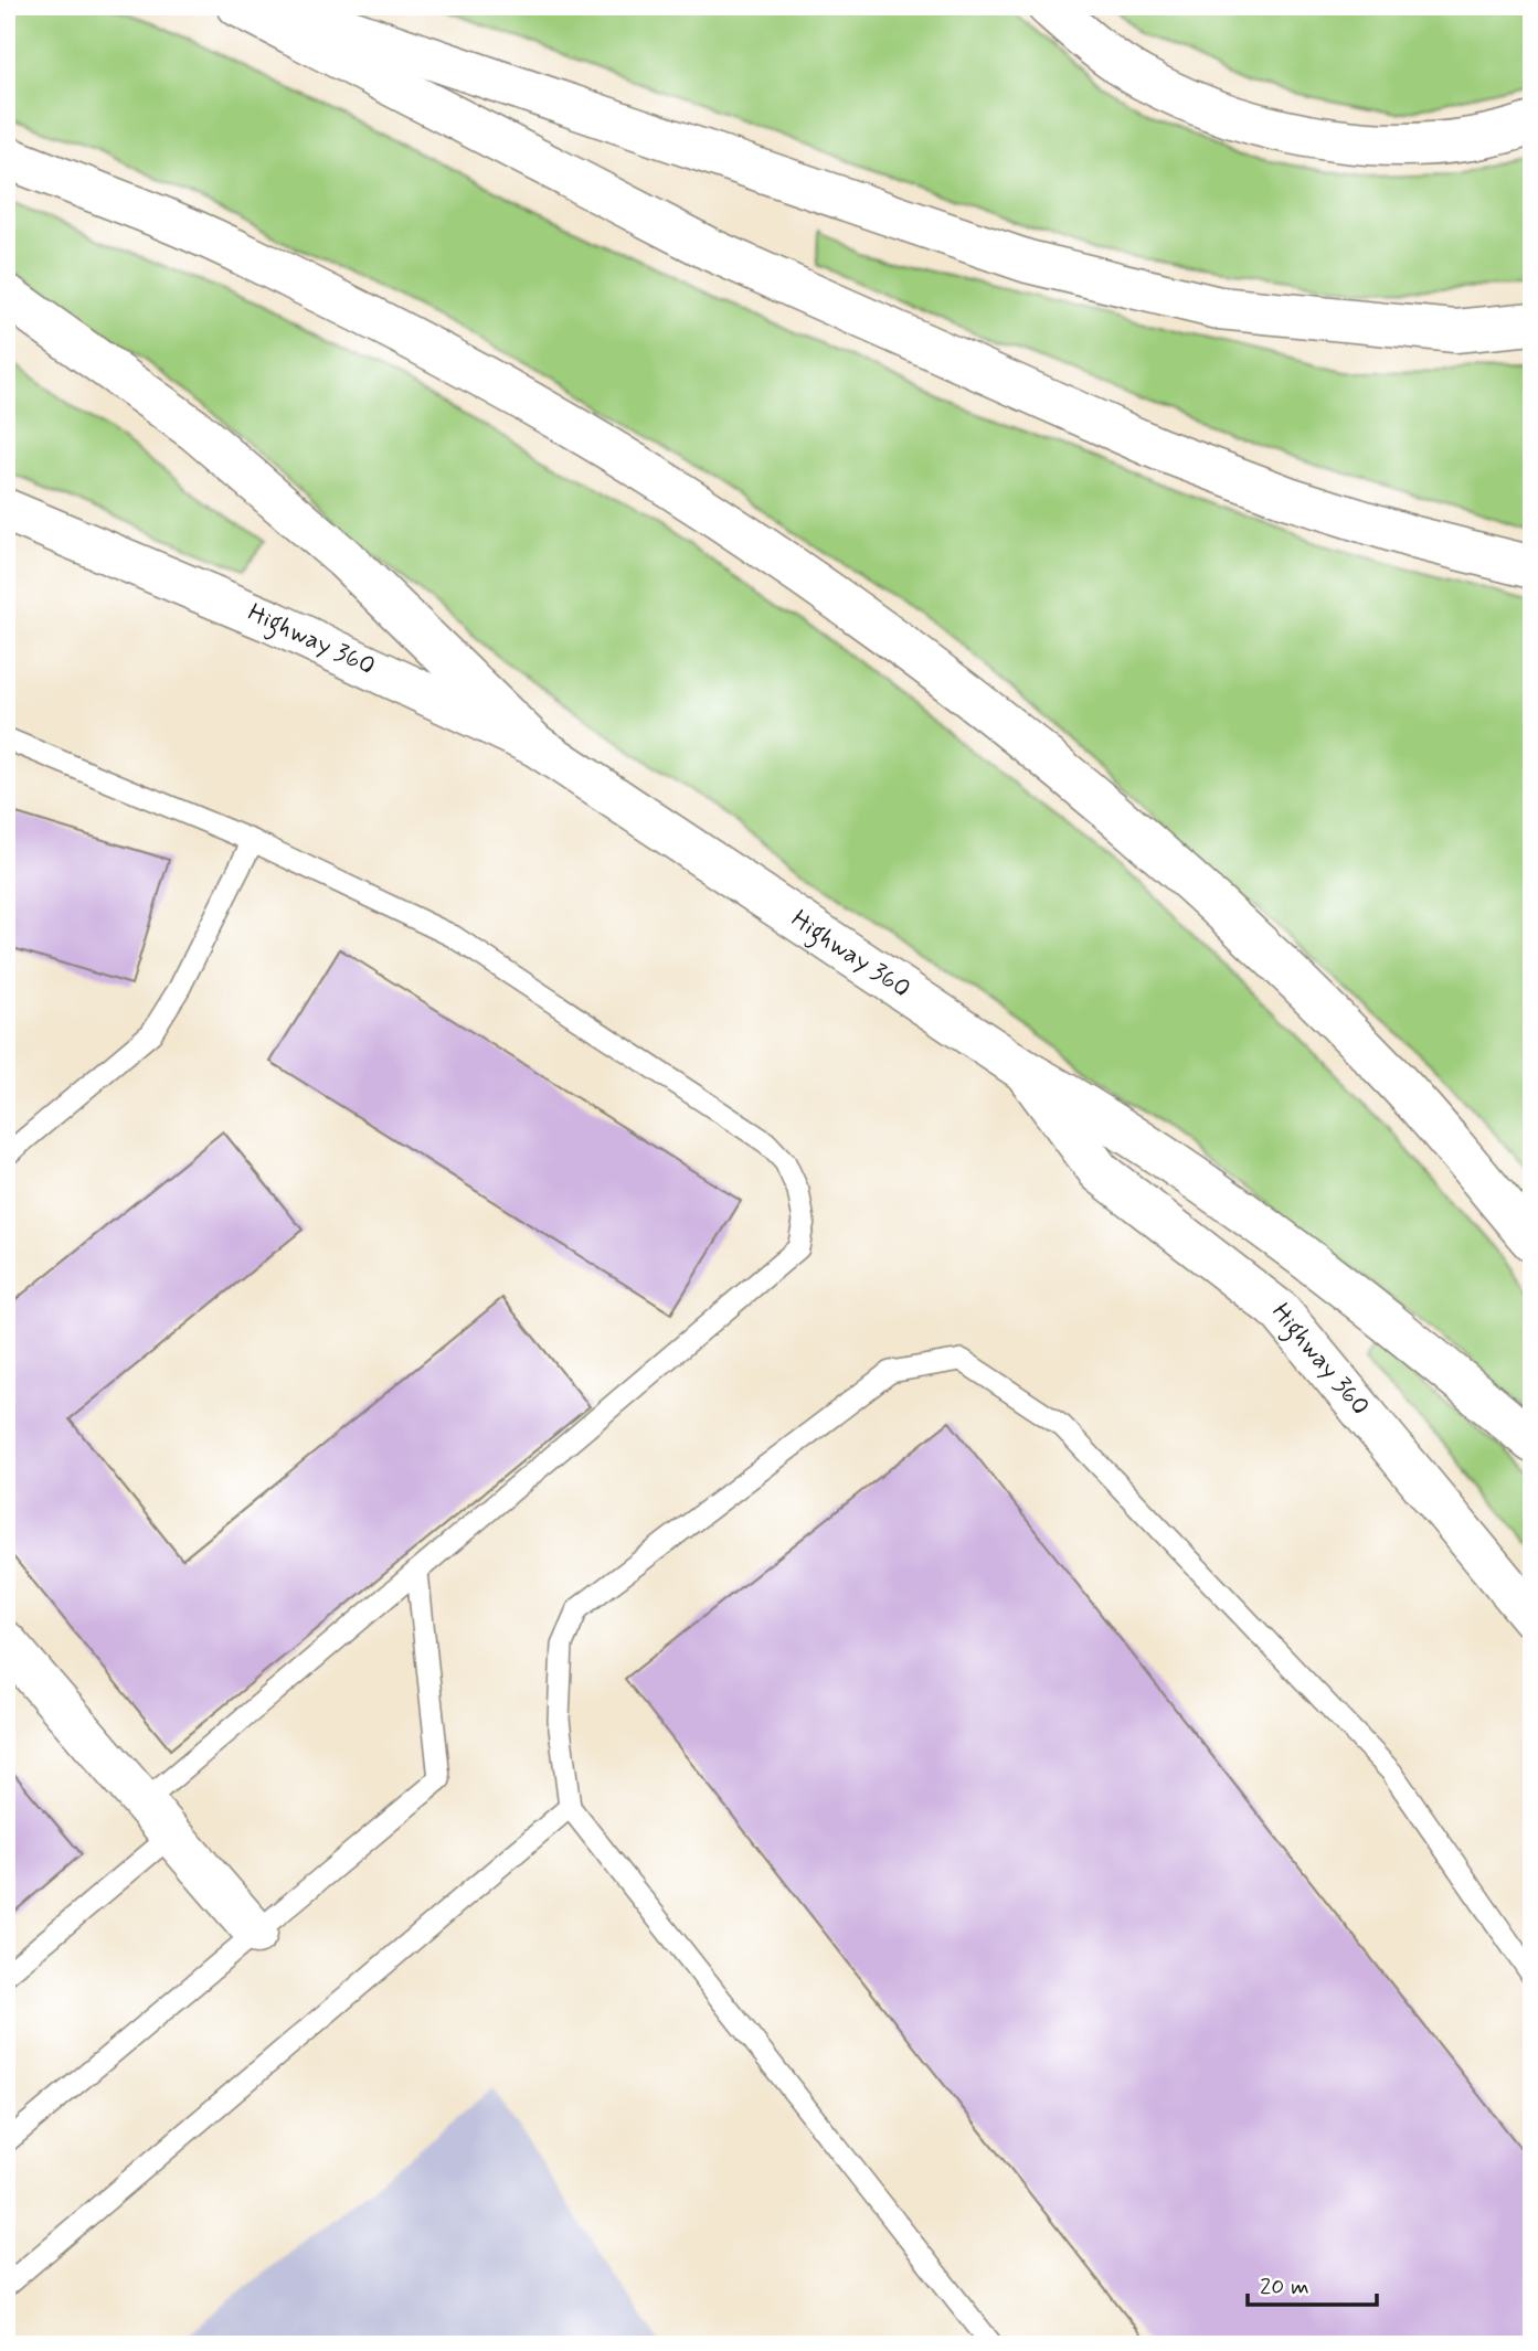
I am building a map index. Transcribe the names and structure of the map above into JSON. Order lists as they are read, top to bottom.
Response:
{
  "streets": {
    "main road": ["Highway 360"]
  },
  "scale_bar": "20 m"
}
